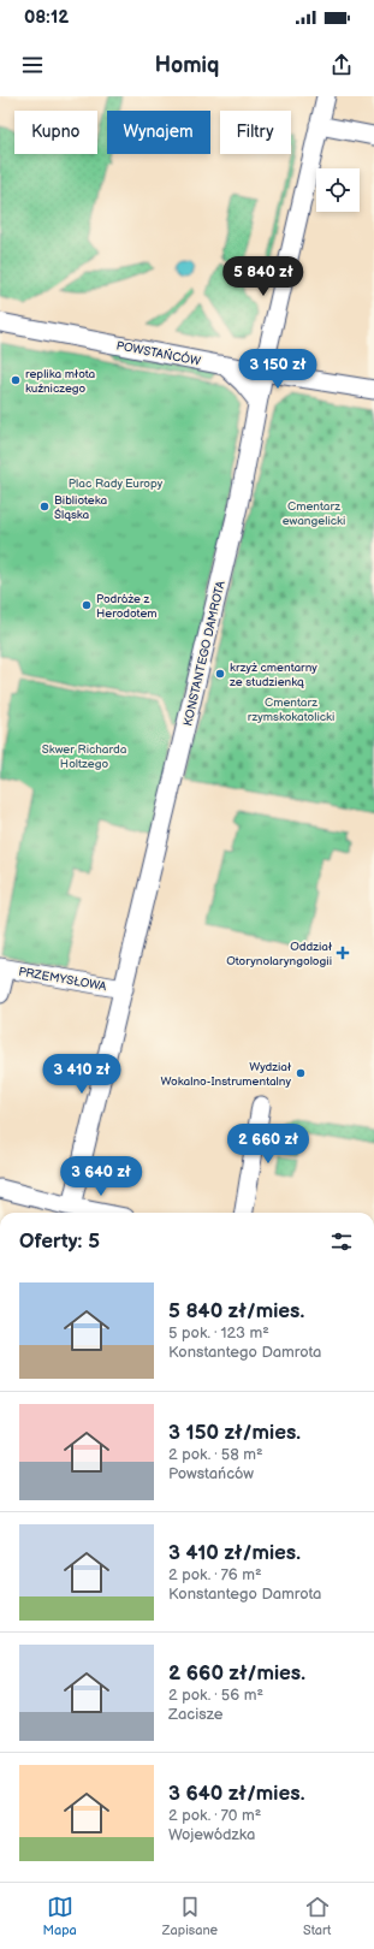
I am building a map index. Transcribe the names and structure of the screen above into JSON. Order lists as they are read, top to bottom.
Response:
{
  "streets": {
    "street": ["POWSTAŃCÓW", "KONSTANTEGO DAMROTA", "PRZEMYSŁOWA"]
  },
  "crossings": [
    ["POWSTAŃCÓW", "KONSTANTEGO DAMROTA"],
    ["KONSTANTEGO DAMROTA", "PRZEMYSŁOWA"]
  ],
  "parks": [
    "Plac Rady Europy",
    "Cmentarz ewangelicki",
    "Cmentarz rzymskokatolicki",
    "Skwer Richarda Holtzego"
  ],
  "places": {
    "other": [
      "replika młota kuźniczego",
      "Biblioteka Śląska",
      "Podróże z Herodotem",
      "krzyż cmentarny ze studzienką",
      "Wydział Wokalno-Instrumentalny"
    ],
    "health": ["Oddział Otorynolaryngologii"]
  },
  "page": {
    "status": "08:12",
    "header": "Homiq",
    "chip": ["Kupno", "Wynajem", "Filtry"],
    "price": [
      "5 840 zł",
      "3 150 zł",
      "3 410 zł",
      "2 660 zł",
      "3 640 zł"
    ],
    "heading": "Oferty: 5",
    "list": [
      {
        "name": "5 840 zł/mies.",
        "note": "5 pok. · 123 m² · Konstantego Damrota"
      },
      {
        "name": "3 150 zł/mies.",
        "note": "2 pok. · 58 m² · Powstańców"
      },
      {
        "name": "3 410 zł/mies.",
        "note": "2 pok. · 76 m² · Konstantego Damrota"
      },
      {
        "name": "2 660 zł/mies.",
        "note": "2 pok. · 56 m² · Zacisze"
      },
      {
        "name": "3 640 zł/mies.",
        "note": "2 pok. · 70 m² · Wojewódzka"
      }
    ],
    "tabs": ["Mapa", "Zapisane", "Start"]
  }
}
